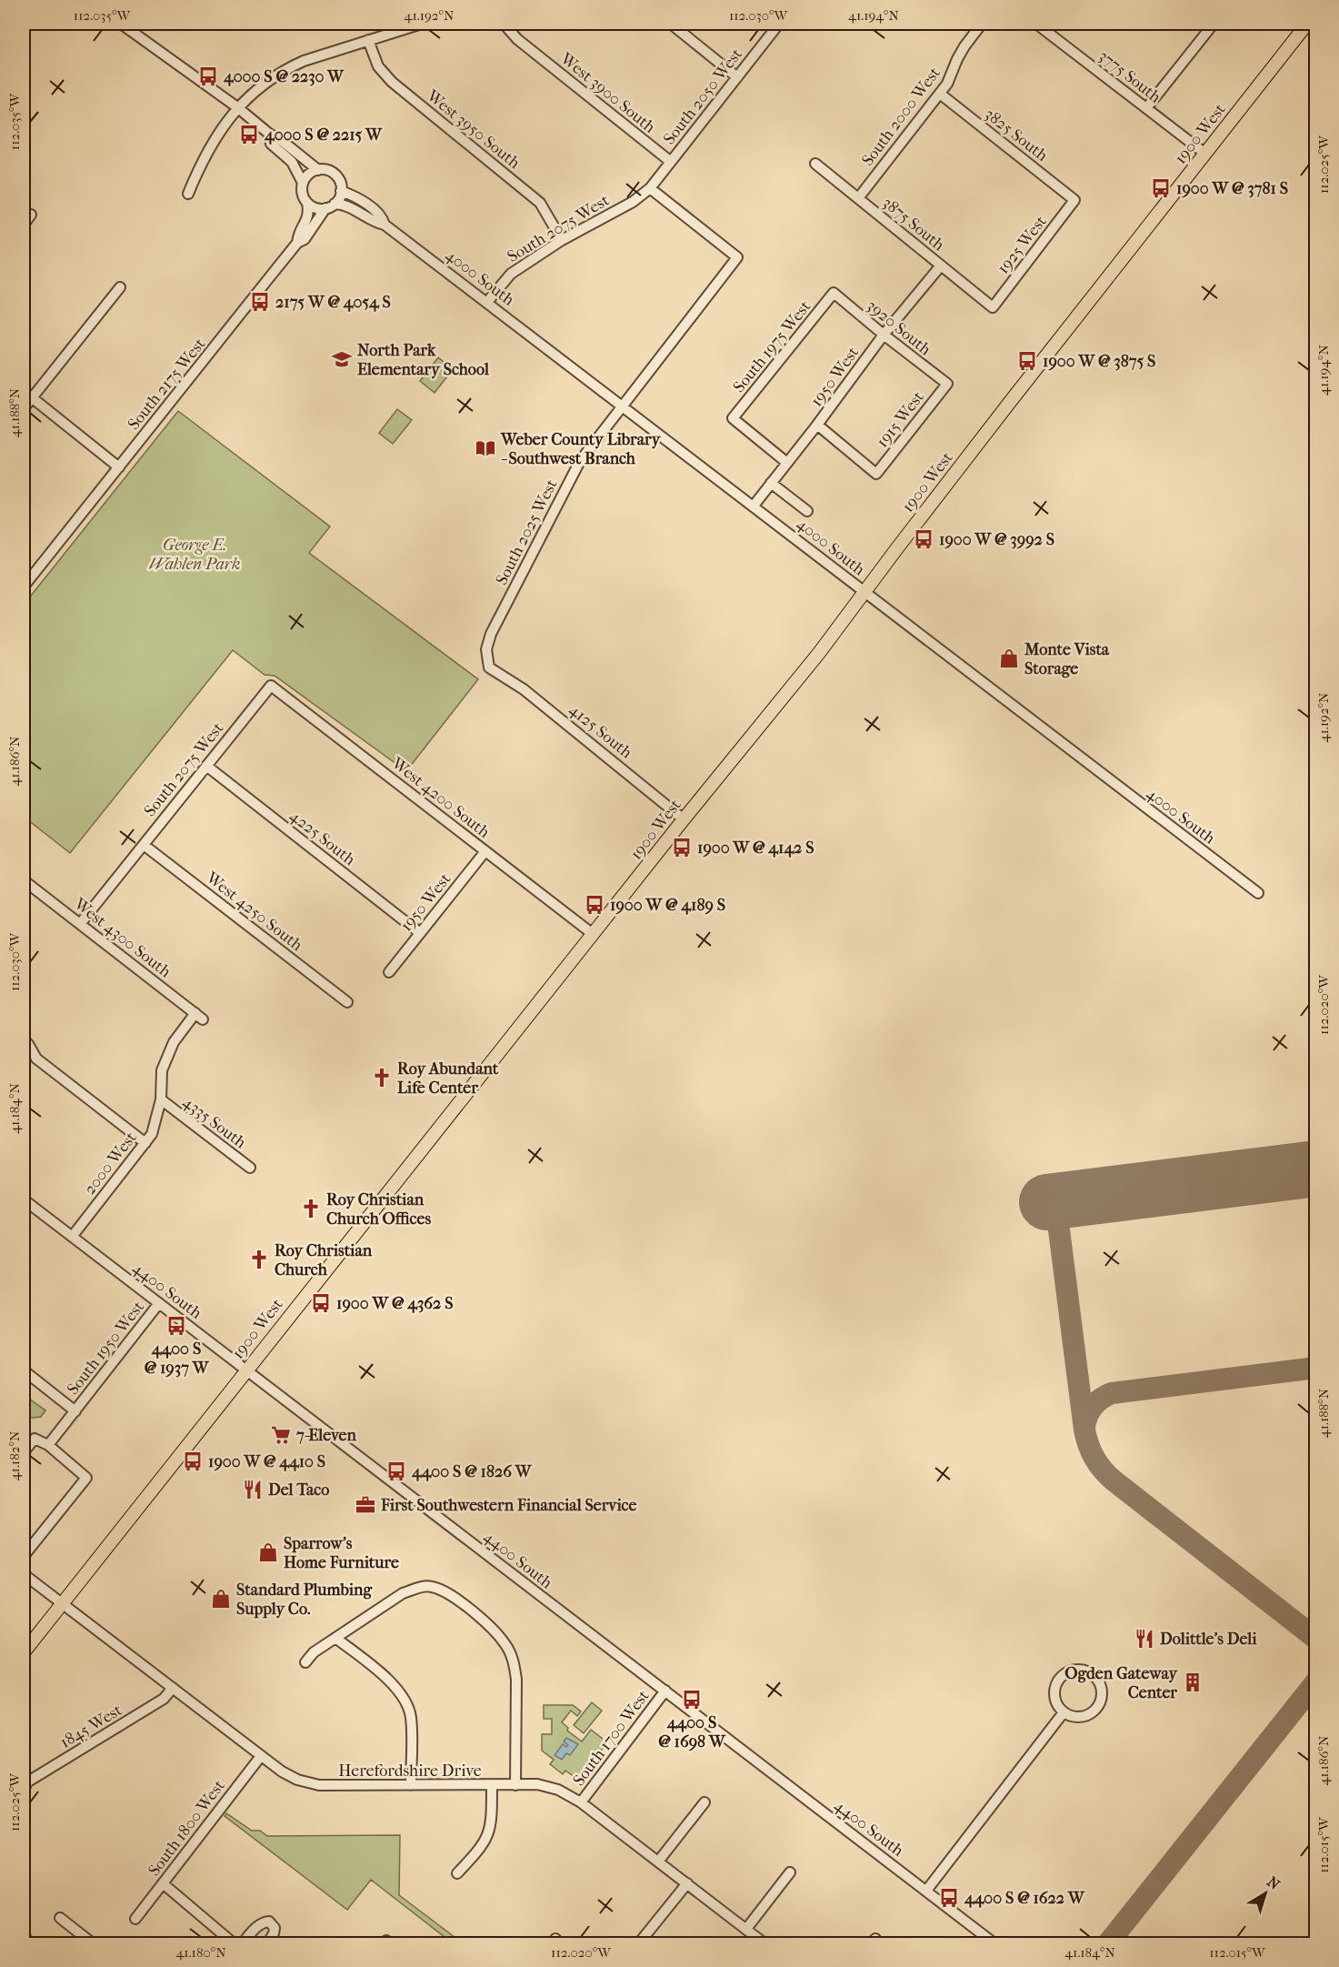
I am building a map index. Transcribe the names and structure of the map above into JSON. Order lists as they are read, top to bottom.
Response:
{
  "streets": {
    "main road": ["1900 West"],
    "street": [
      "3775 South",
      "West 3900 South",
      "South 2050 West",
      "South 2000 West",
      "West 3950 South",
      "3825 South",
      "3875 South",
      "South 2075 West",
      "1925 West",
      "4000 South",
      "3920 South",
      "South 1975 West",
      "1950 West",
      "South 2175 West",
      "1915 West",
      "South 2025 West",
      "4125 South",
      "West 4200 South",
      "4225 South",
      "West 4250 South",
      "West 4300 South",
      "4335 South",
      "2000 West",
      "4400 South",
      "South 1950 West",
      "1845 West",
      "South 1700 West",
      "Herefordshire Drive",
      "South 1800 West"
    ]
  },
  "crossings": [
    ["3775 South", "1900 West"],
    ["West 3900 South", "South 2050 West"],
    ["South 2050 West", "South 2075 West"],
    ["South 2050 West", "South 2025 West"],
    ["South 2000 West", "3825 South"],
    ["South 2000 West", "3875 South"],
    ["West 3950 South", "South 2075 West"],
    ["1900 West", "4000 South"],
    ["1900 West", "4125 South"],
    ["1900 West", "West 4200 South"],
    ["1900 West", "4400 South"],
    ["1900 West", "Herefordshire Drive"],
    ["3825 South", "1925 West"],
    ["3875 South", "1925 West"],
    ["3875 South", "1950 West"],
    ["South 2075 West", "4000 South"],
    ["South 2075 West", "South 2025 West"],
    ["South 2075 West", "West 4200 South"],
    ["South 2075 West", "4225 South"],
    ["South 2075 West", "West 4250 South"],
    ["South 2075 West", "West 4300 South"],
    ["4000 South", "1950 West"],
    ["4000 South", "South 2175 West"],
    ["4000 South", "South 2025 West"],
    ["3920 South", "South 1975 West"],
    ["3920 South", "1950 West"],
    ["3920 South", "1915 West"],
    ["South 1975 West", "1950 West"],
    ["1950 West", "1915 West"],
    ["1950 West", "West 4200 South"],
    ["1950 West", "4225 South"],
    ["South 2025 West", "4125 South"],
    ["West 4300 South", "2000 West"],
    ["4335 South", "2000 West"],
    ["2000 West", "4400 South"],
    ["4400 South", "South 1950 West"],
    ["4400 South", "South 1700 West"],
    ["1845 West", "Herefordshire Drive"],
    ["South 1700 West", "Herefordshire Drive"],
    ["Herefordshire Drive", "South 1800 West"]
  ],
  "parks": ["George E. Wahlen Park"],
  "places": {
    "bus stop": [
      "4000 S @ 2230 W",
      "4000 S @ 2215 W",
      "1900 W @ 3781 S",
      "2175 W @ 4054 S",
      "1900 W @ 3875 S",
      "1900 W @ 3992 S",
      "1900 W @ 4142 S",
      "1900 W @ 4189 S",
      "1900 W @ 4362 S",
      "4400 S @ 1937 W",
      "1900 W @ 4410 S",
      "4400 S @ 1826 W",
      "4400 S @ 1698 W",
      "4400 S @ 1622 W"
    ],
    "school or university": ["North Park Elementary School"],
    "library": ["Weber County Library - Southwest Branch"],
    "shop": ["Monte Vista Storage", "Sparrow's Home Furniture", "Standard Plumbing Supply Co."],
    "church": ["Roy Abundant Life Center", "Roy Christian Church Offices", "Roy Christian Church"],
    "supermarket": ["7-Eleven"],
    "restaurant": ["Del Taco", "Dolittle's Deli"],
    "office": ["First Southwestern Financial Service"],
    "building": ["Ogden Gateway Center"]
  },
  "north": "top right",
  "coordinates": [
    "112.035°W",
    "41.192°N",
    "112.030°W",
    "41.194°N",
    "112.025°W",
    "41.188°N",
    "41.186°N",
    "112.020°W",
    "41.184°N",
    "41.182°N",
    "112.015°W",
    "41.180°N"
  ]
}
